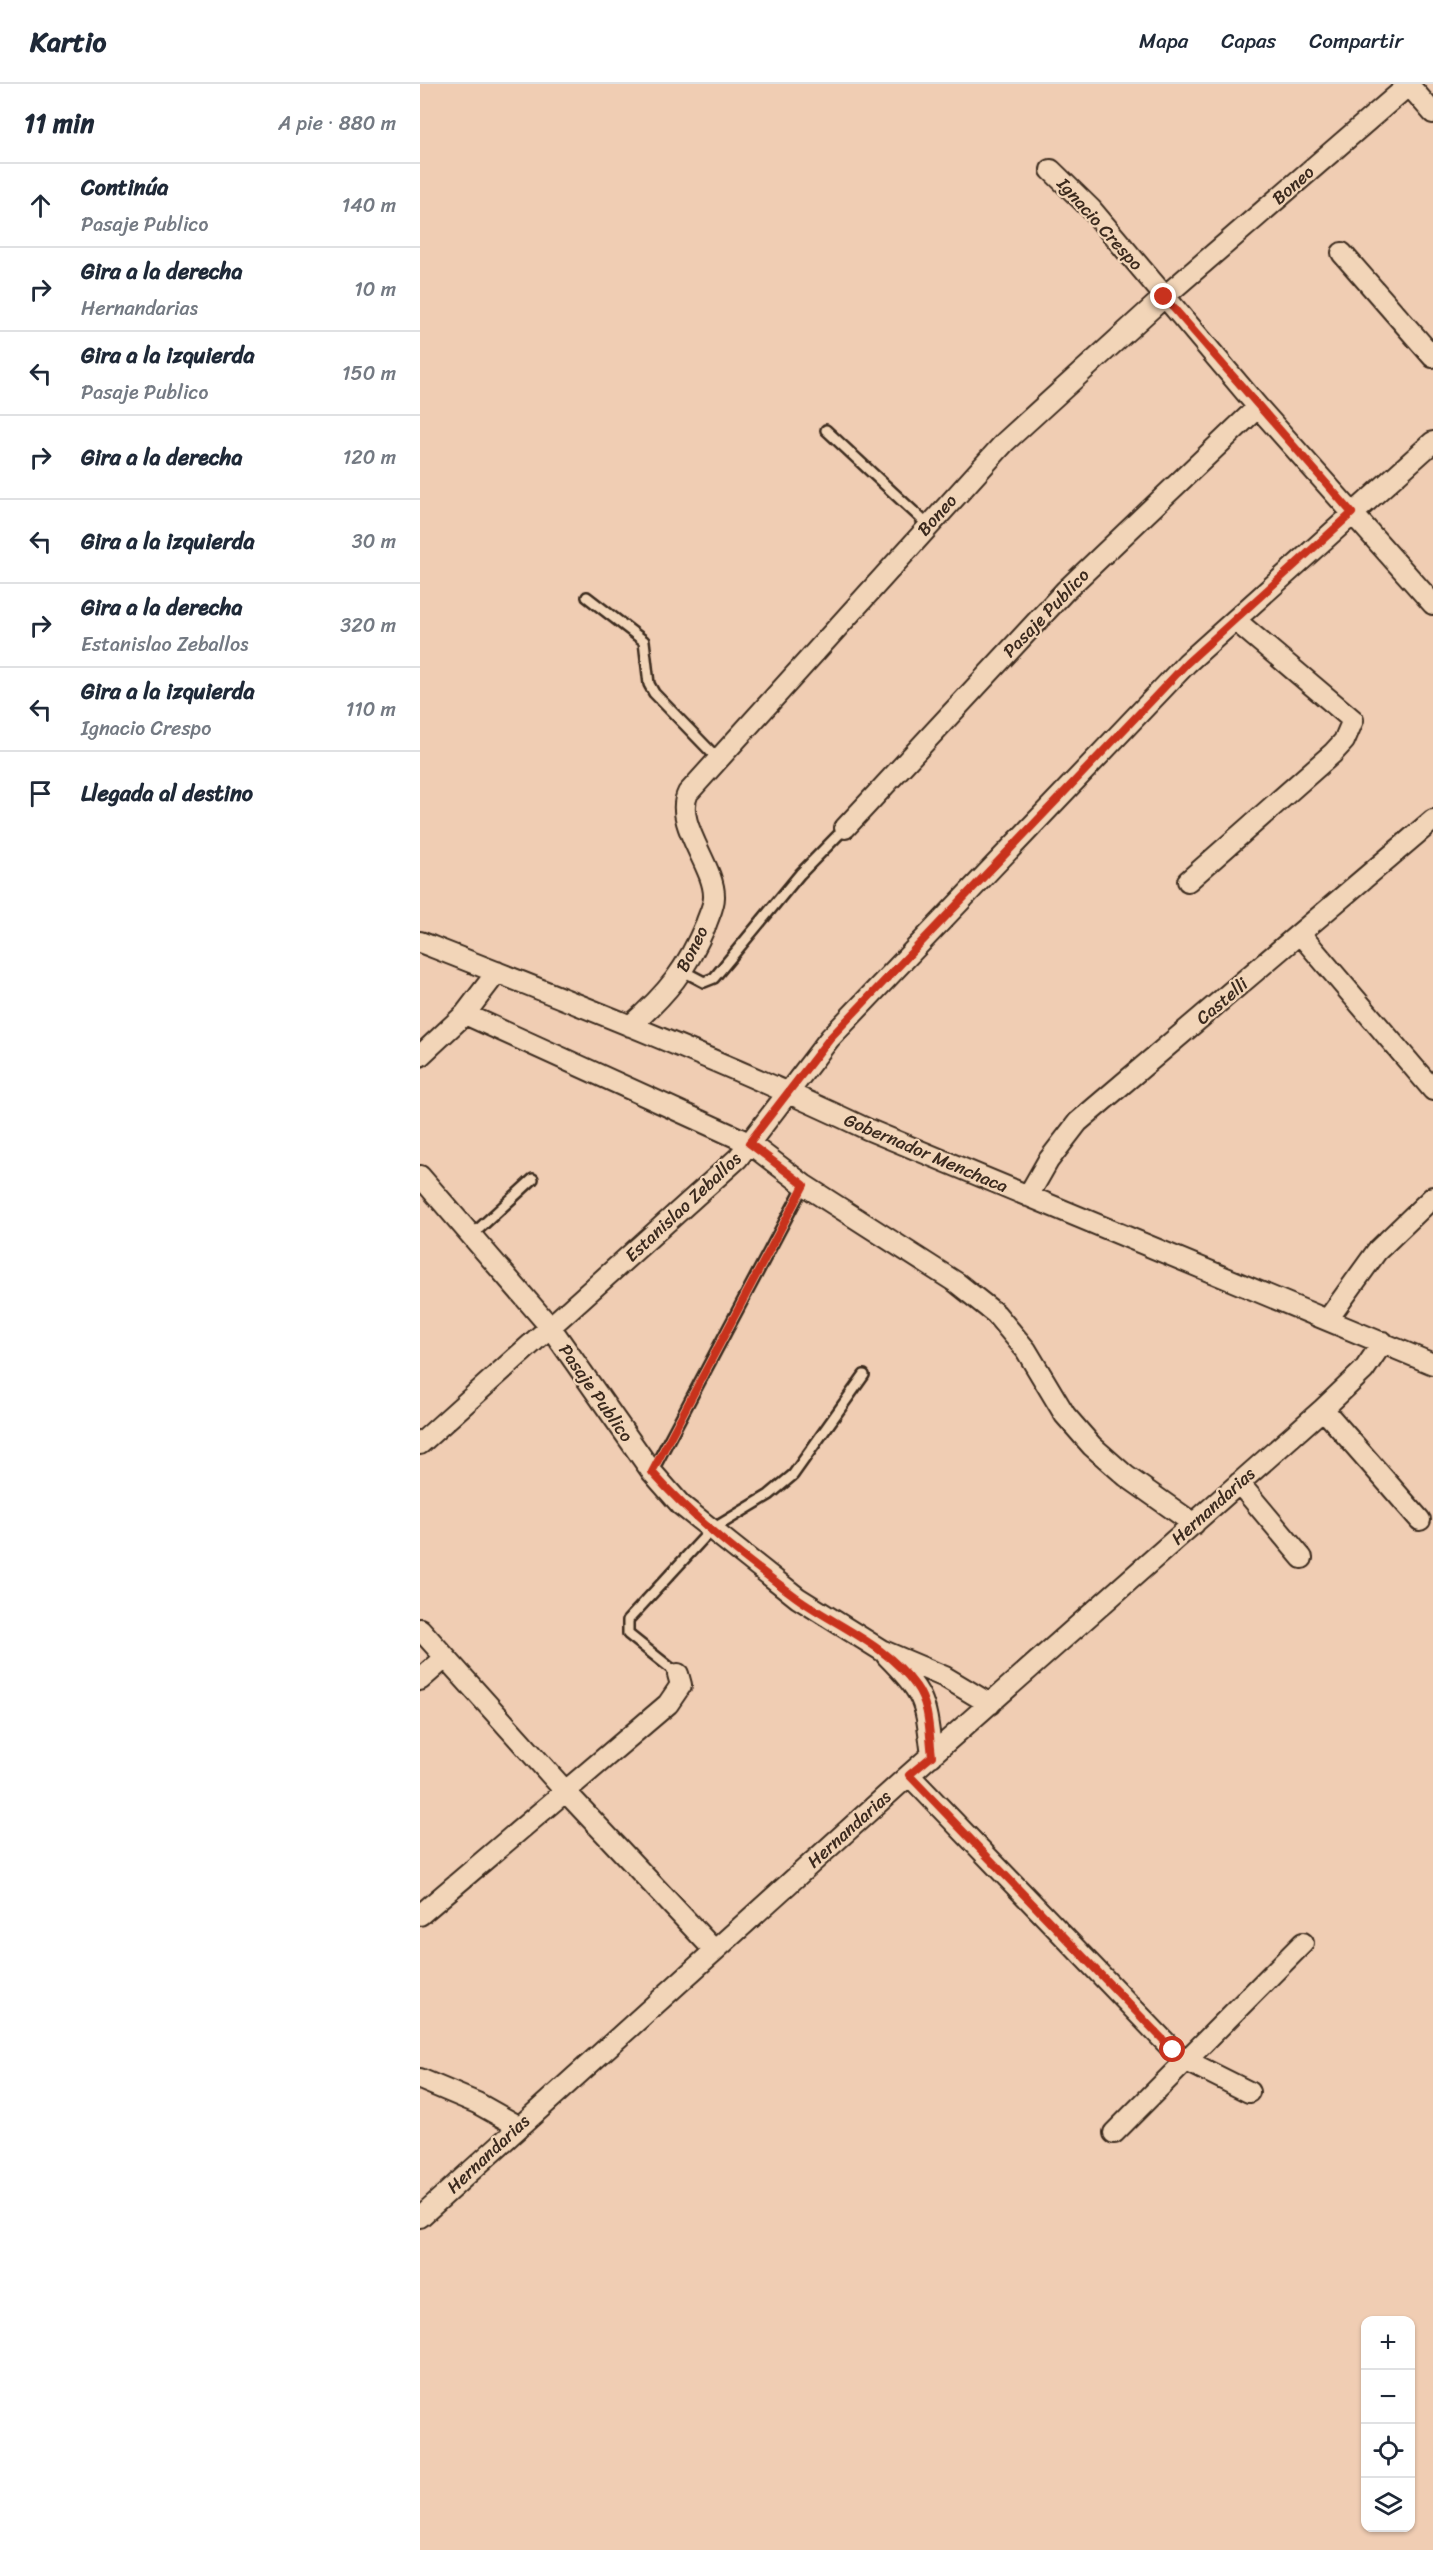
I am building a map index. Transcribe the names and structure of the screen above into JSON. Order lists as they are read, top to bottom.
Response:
{
  "streets": {
    "street": [
      "Boneo",
      "Ignacio Crespo",
      "Pasaje Publico",
      "Castelli",
      "Gobernador Menchaca",
      "Estanislao Zeballos",
      "Hernandarias"
    ]
  },
  "crossings": [
    ["Boneo", "Ignacio Crespo"],
    ["Boneo", "Gobernador Menchaca"],
    ["Ignacio Crespo", "Pasaje Publico"],
    ["Ignacio Crespo", "Estanislao Zeballos"],
    ["Pasaje Publico", "Estanislao Zeballos"],
    ["Pasaje Publico", "Hernandarias"],
    ["Castelli", "Gobernador Menchaca"],
    ["Gobernador Menchaca", "Estanislao Zeballos"],
    ["Gobernador Menchaca", "Hernandarias"]
  ],
  "page": {
    "header": "Kartio",
    "nav": ["Mapa", "Capas", "Compartir"],
    "heading": ["11 min", "A pie · 880 m"],
    "list": [
      ["Continúa", "Pasaje Publico", "140 m"],
      ["Gira a la derecha", "Hernandarias", "10 m"],
      ["Gira a la izquierda", "Pasaje Publico", "150 m"],
      ["Gira a la derecha", "120 m"],
      ["Gira a la izquierda", "30 m"],
      ["Gira a la derecha", "Estanislao Zeballos", "320 m"],
      ["Gira a la izquierda", "Ignacio Crespo", "110 m"],
      "Llegada al destino"
    ],
    "map_buttons": ["+", "−"]
  }
}
